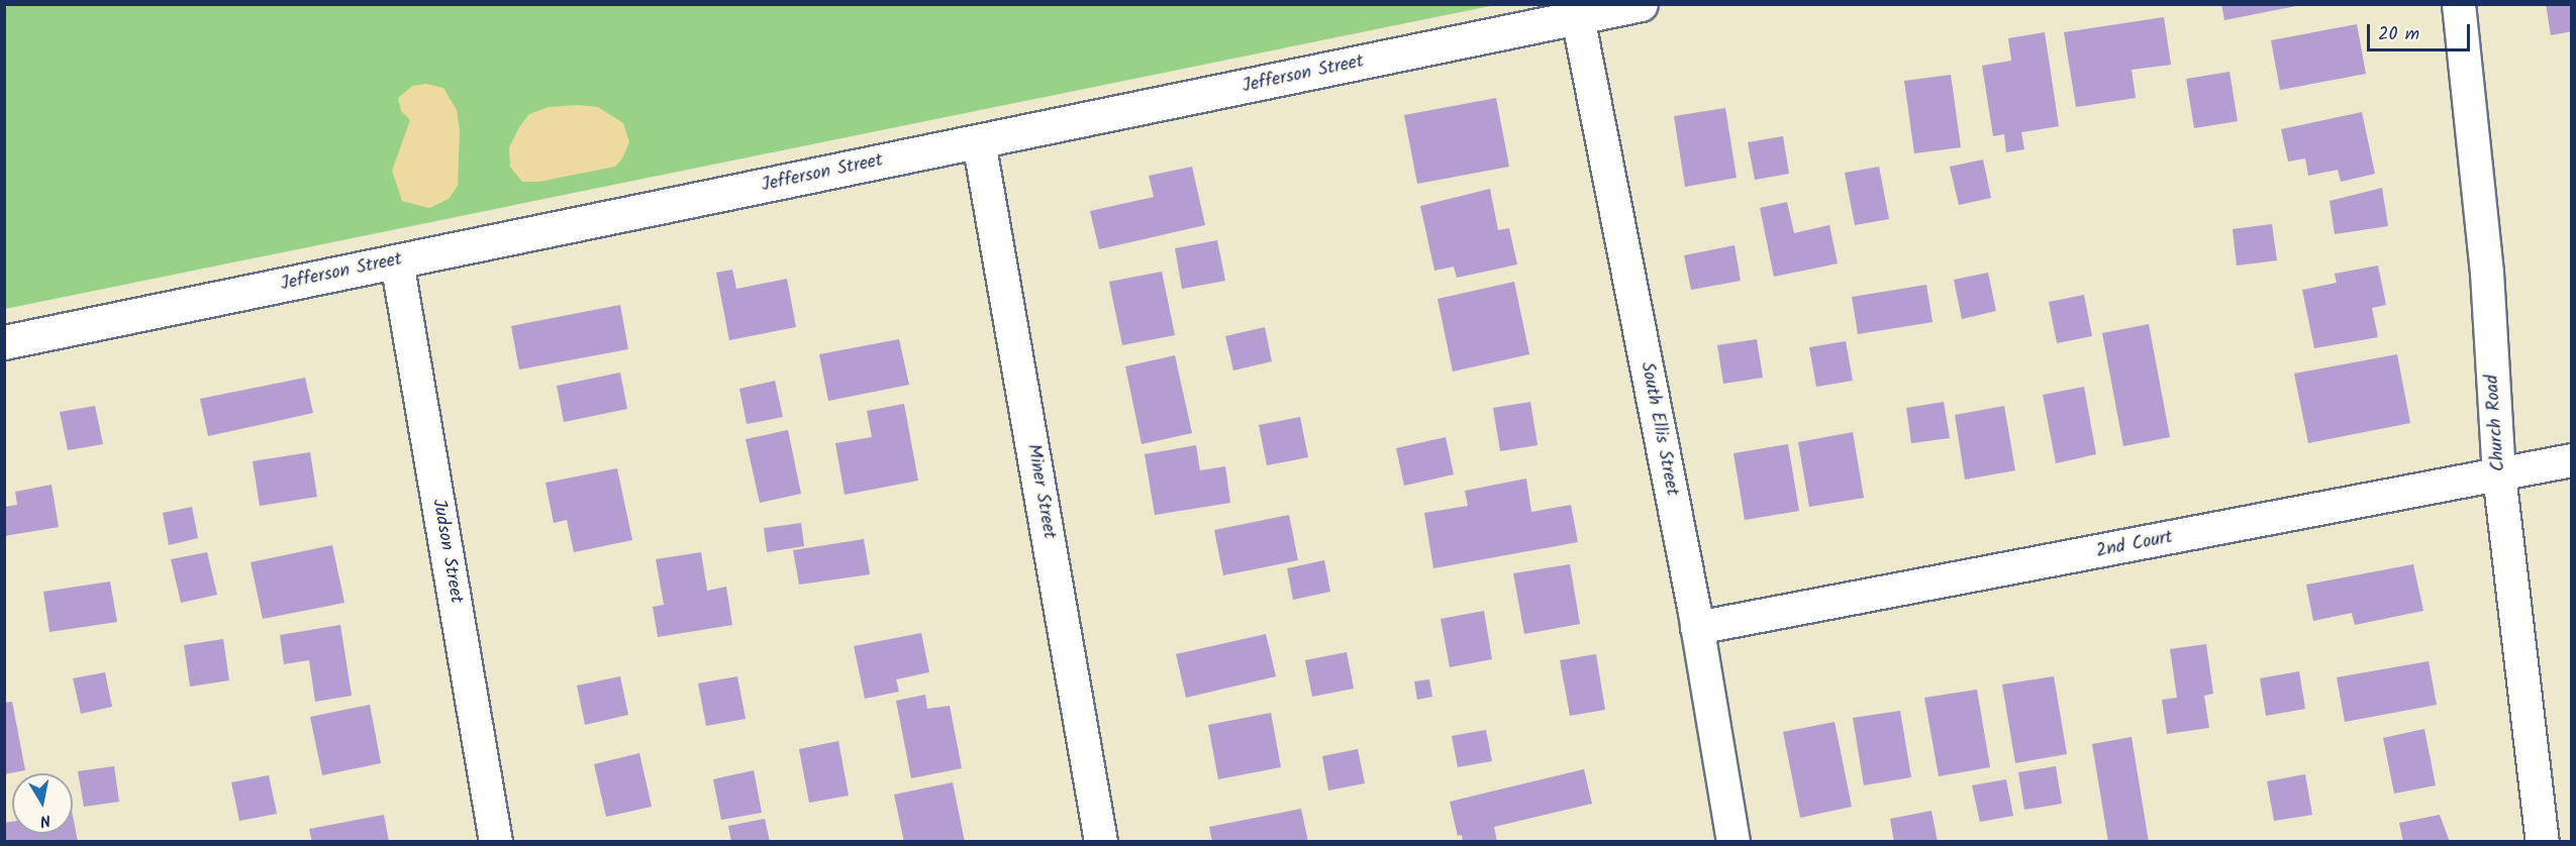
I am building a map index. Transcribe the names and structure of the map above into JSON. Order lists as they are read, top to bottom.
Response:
{
  "streets": {
    "street": [
      "Jefferson Street",
      "Church Road",
      "South Ellis Street",
      "Miner Street",
      "2nd Court",
      "Judson Street"
    ]
  },
  "crossings": [
    ["Jefferson Street", "South Ellis Street"],
    ["Jefferson Street", "Miner Street"],
    ["Jefferson Street", "Judson Street"],
    ["Church Road", "2nd Court"],
    ["South Ellis Street", "2nd Court"]
  ],
  "scale_bar": "20 m",
  "north": "bottom"
}
